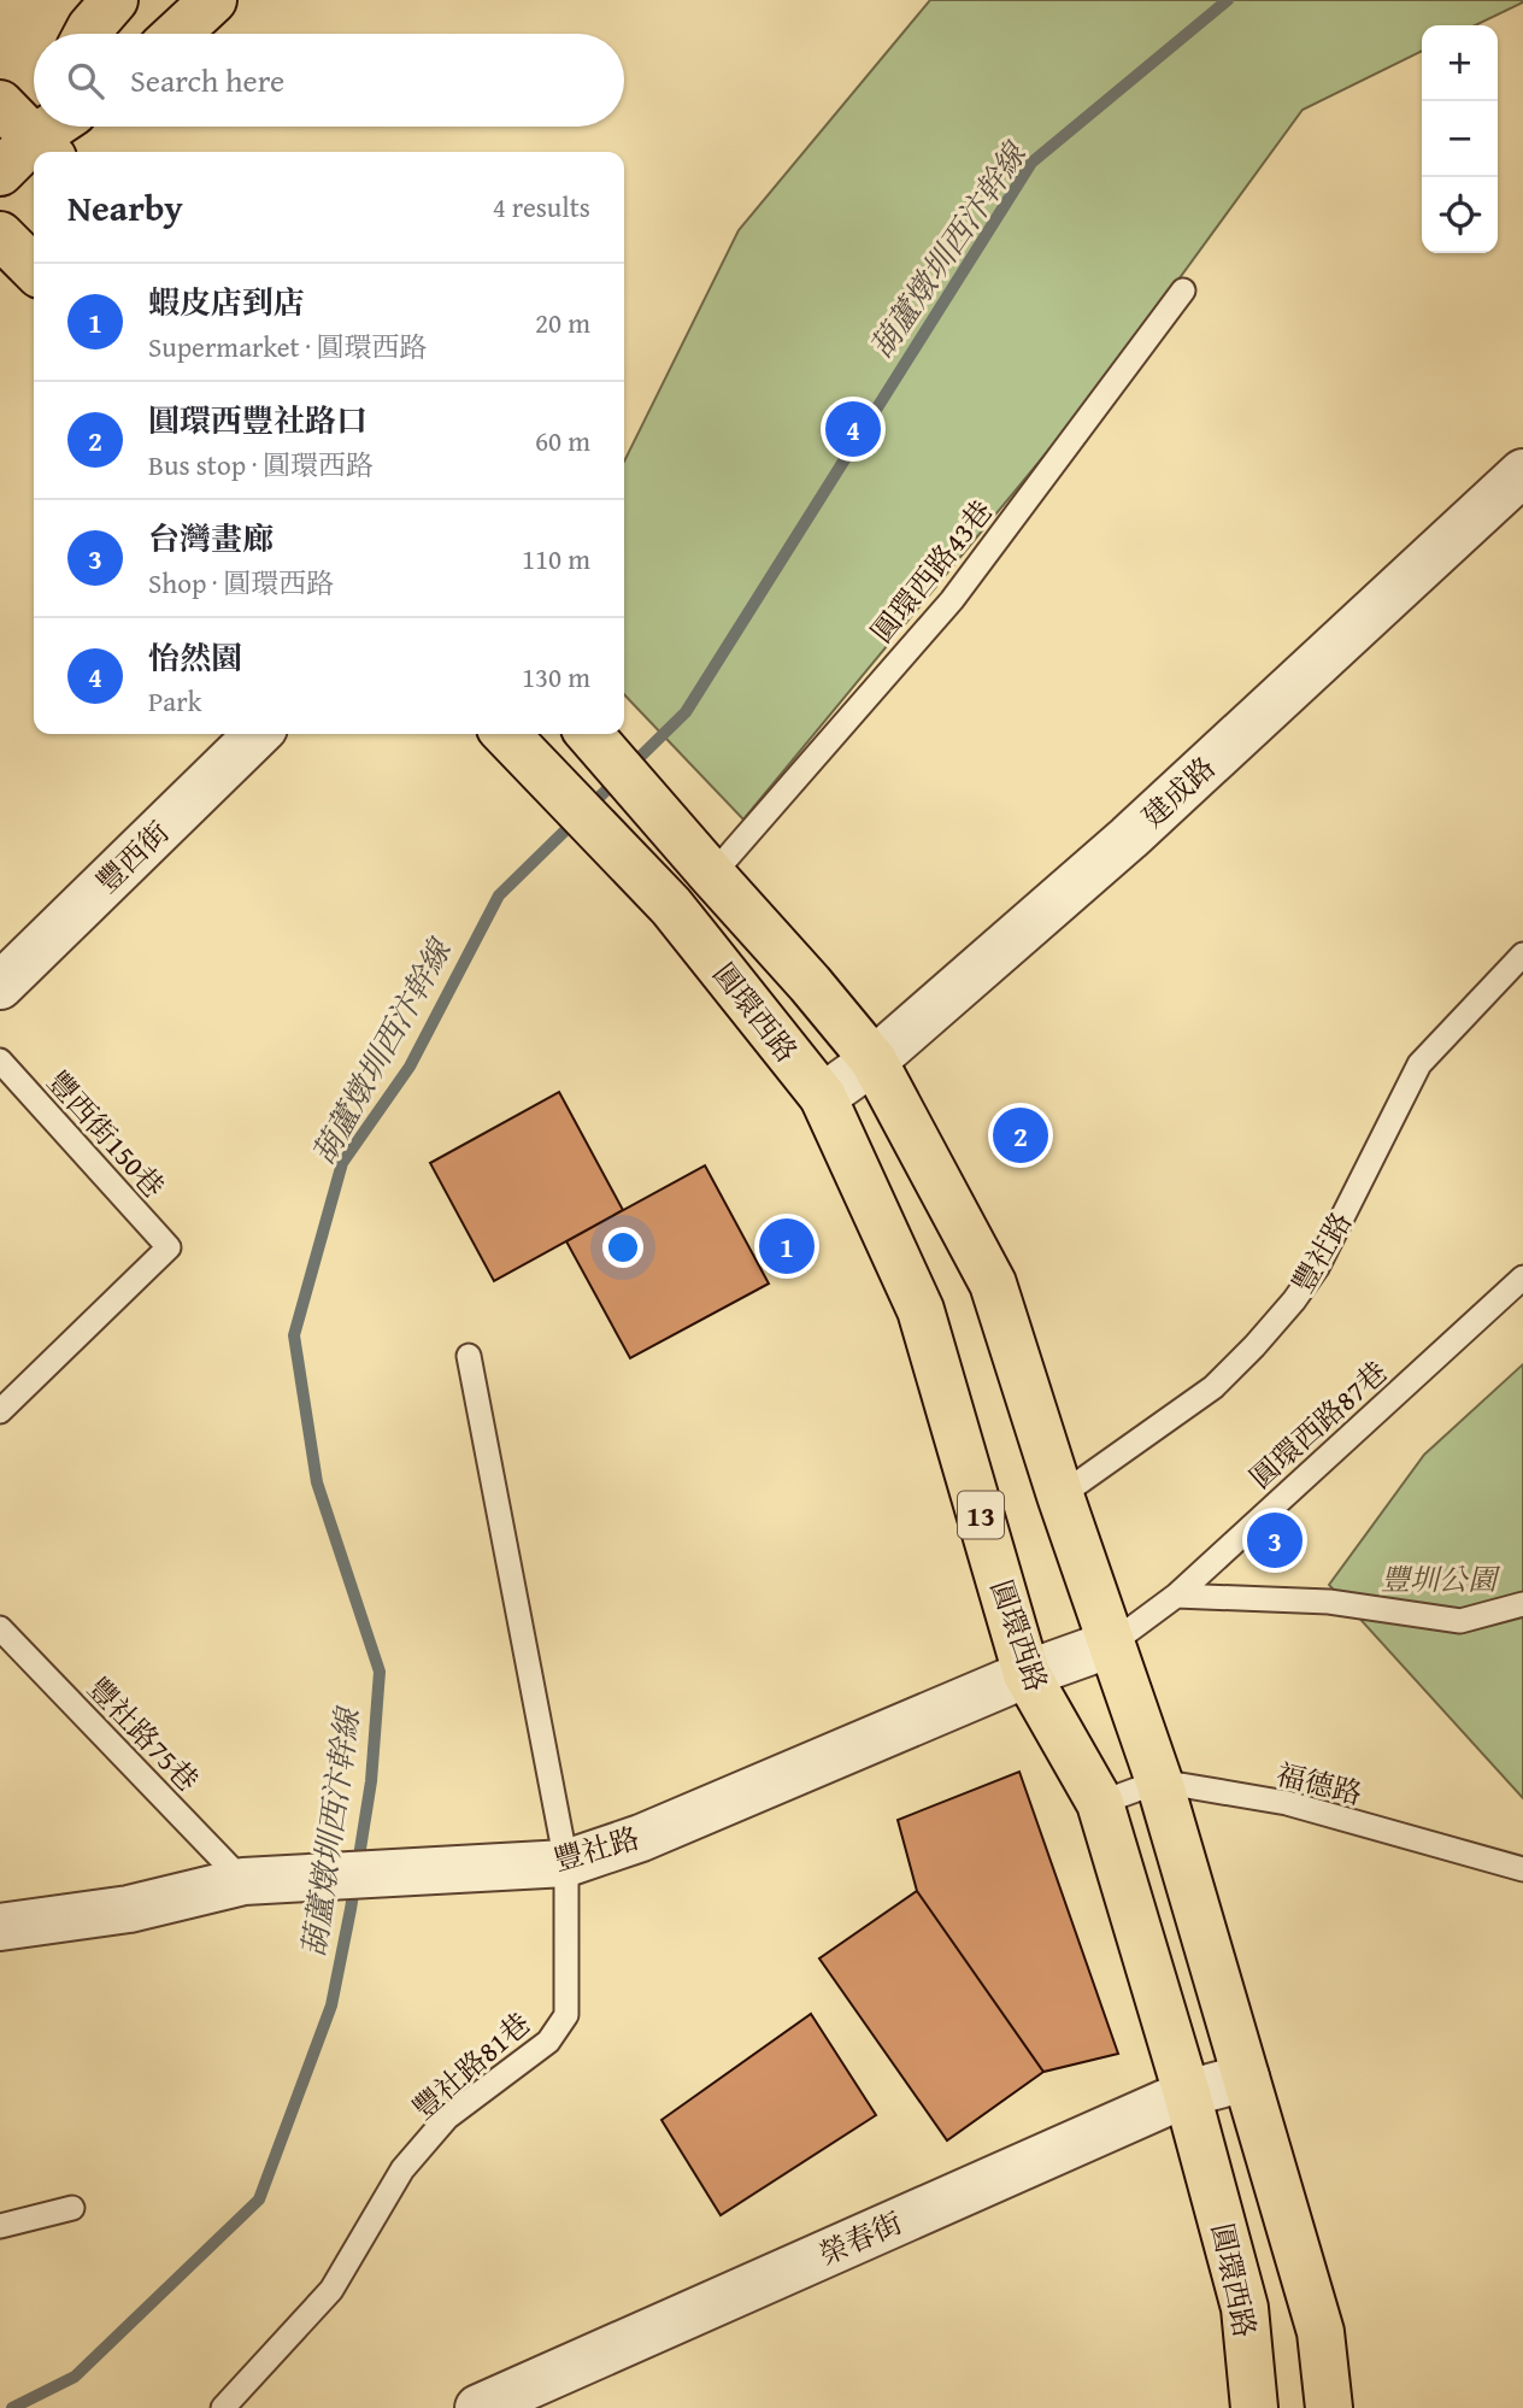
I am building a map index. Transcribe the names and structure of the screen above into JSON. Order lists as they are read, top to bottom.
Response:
{
  "streets": {
    "main road": ["圓環西路", "13"],
    "street": [
      "建成路",
      "豐西街",
      "豐社路",
      "榮春街"
    ],
    "lane": [
      "圓環西路43巷",
      "豐西街150巷",
      "圓環西路87巷",
      "豐社路75巷",
      "福德路",
      "豐社路81巷"
    ]
  },
  "crossings": [
    ["圓環西路43巷", "圓環西路"],
    ["建成路", "圓環西路"],
    ["圓環西路", "豐社路"],
    ["圓環西路", "圓環西路87巷"],
    ["圓環西路", "福德路"],
    ["圓環西路", "榮春街"],
    ["豐社路", "圓環西路87巷"],
    ["豐社路", "豐社路75巷"],
    ["豐社路", "豐社路81巷"]
  ],
  "water": ["葫蘆燉圳西汴幹線"],
  "parks": ["豐圳公園"],
  "page": {
    "map_buttons": ["+", "−"],
    "search": "Search here",
    "heading": ["Nearby", "4 results"],
    "list": [
      {
        "mark": "1",
        "name": "蝦皮店到店",
        "note": "Supermarket · 圓環西路",
        "value": "20 m"
      },
      {
        "mark": "2",
        "name": "圓環西豐社路口",
        "note": "Bus stop · 圓環西路",
        "value": "60 m"
      },
      {
        "mark": "3",
        "name": "台灣畫廊",
        "note": "Shop · 圓環西路",
        "value": "110 m"
      },
      {
        "mark": "4",
        "name": "怡然園",
        "note": "Park",
        "value": "130 m"
      }
    ],
    "pins": [
      "4",
      "2",
      "1",
      "3"
    ]
  }
}
